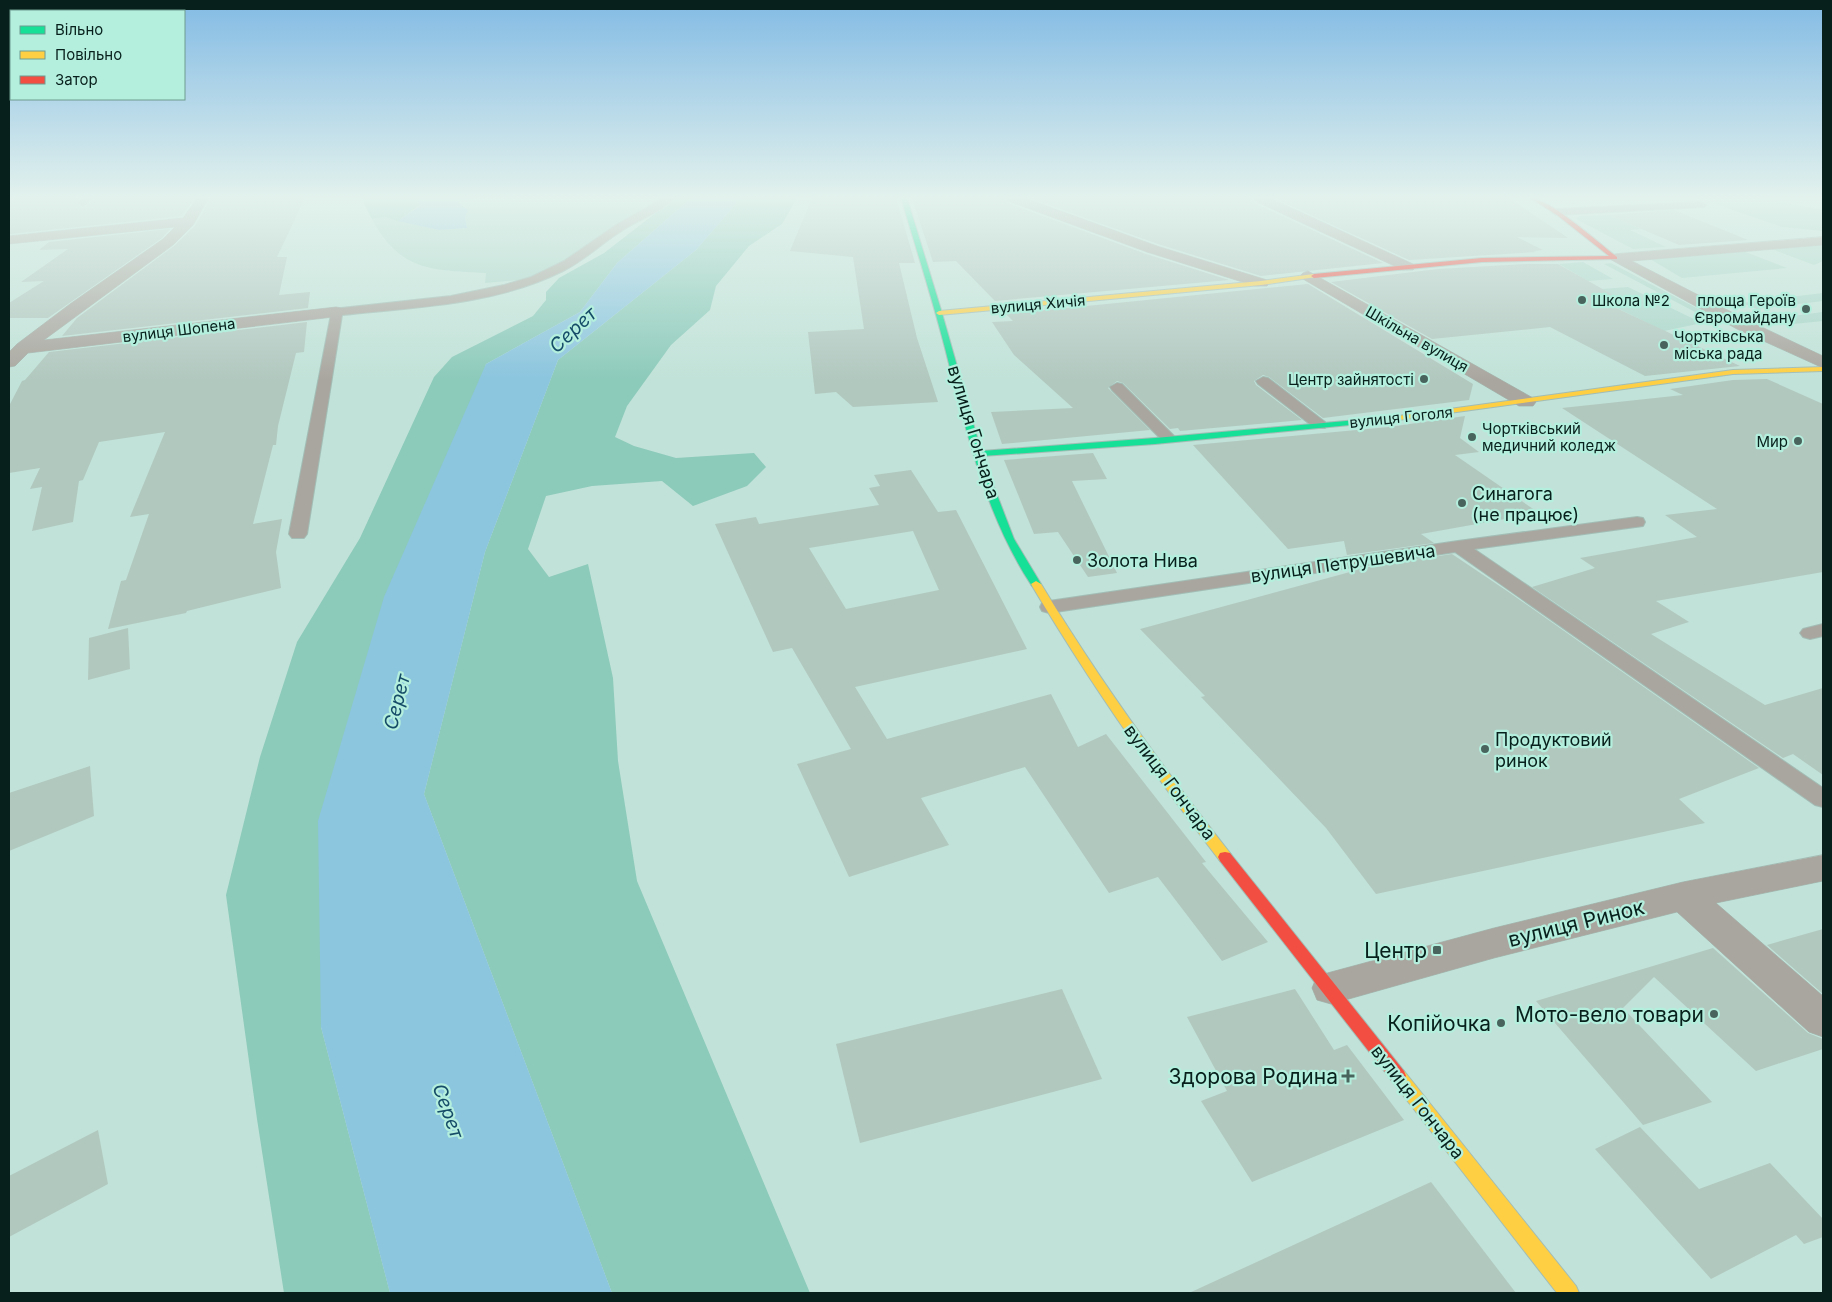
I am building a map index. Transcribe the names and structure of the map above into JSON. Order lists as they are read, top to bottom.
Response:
{
  "streets": {
    "street": [
      "вулиця Хичія",
      "вулиця Шопена",
      "Шкільна вулиця",
      "вулиця Гоголя",
      "вулиця Гончара",
      "вулиця Ринок"
    ],
    "lane": ["вулиця Петрушевича"]
  },
  "crossings": [
    ["вулиця Хичія", "Шкільна вулиця"],
    ["вулиця Хичія", "вулиця Гончара"],
    ["Шкільна вулиця", "вулиця Гоголя"],
    ["вулиця Гоголя", "вулиця Гончара"],
    ["вулиця Гончара", "вулиця Петрушевича"],
    ["вулиця Гончара", "вулиця Ринок"]
  ],
  "water": ["Серет"],
  "places": {
    "other": [
      "Школа №2",
      "площа Героїв Євромайдану",
      "Чортківська міська рада",
      "Центр зайнятості",
      "Чортківський медичний коледж",
      "Мир",
      "Синагога (не працює)",
      "Золота Нива",
      "Продуктовий ринок",
      "Мото-вело товари",
      "Копійочка"
    ],
    "transit": ["Центр"],
    "health": ["Здорова Родина"]
  },
  "legend": ["Вільно", "Повільно", "Затор"]
}
